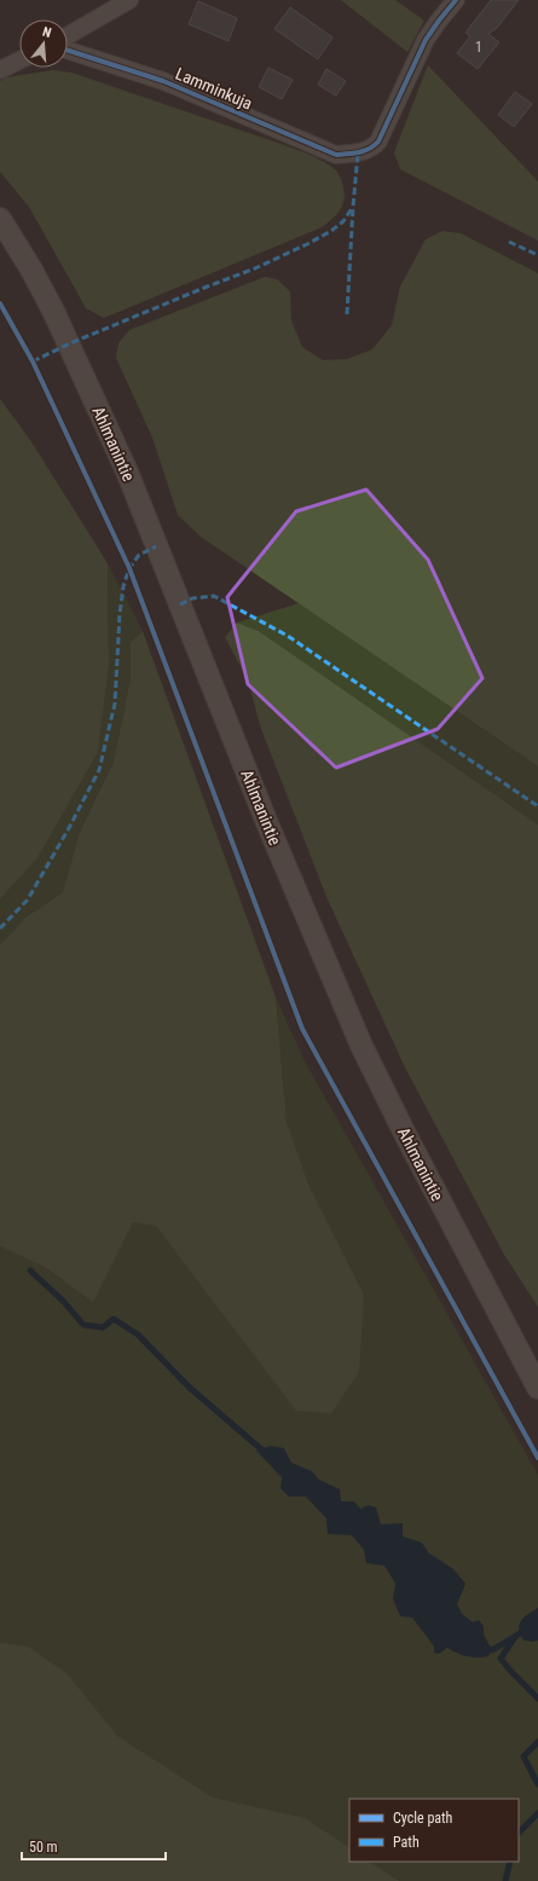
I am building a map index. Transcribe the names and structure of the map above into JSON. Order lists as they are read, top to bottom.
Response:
{
  "streets": {
    "street": ["Lamminkuja", "Ahlmanintie"]
  },
  "house_numbers": ["1"],
  "legend": ["Cycle path", "Path"],
  "scale_bar": "50 m",
  "north": "top"
}
